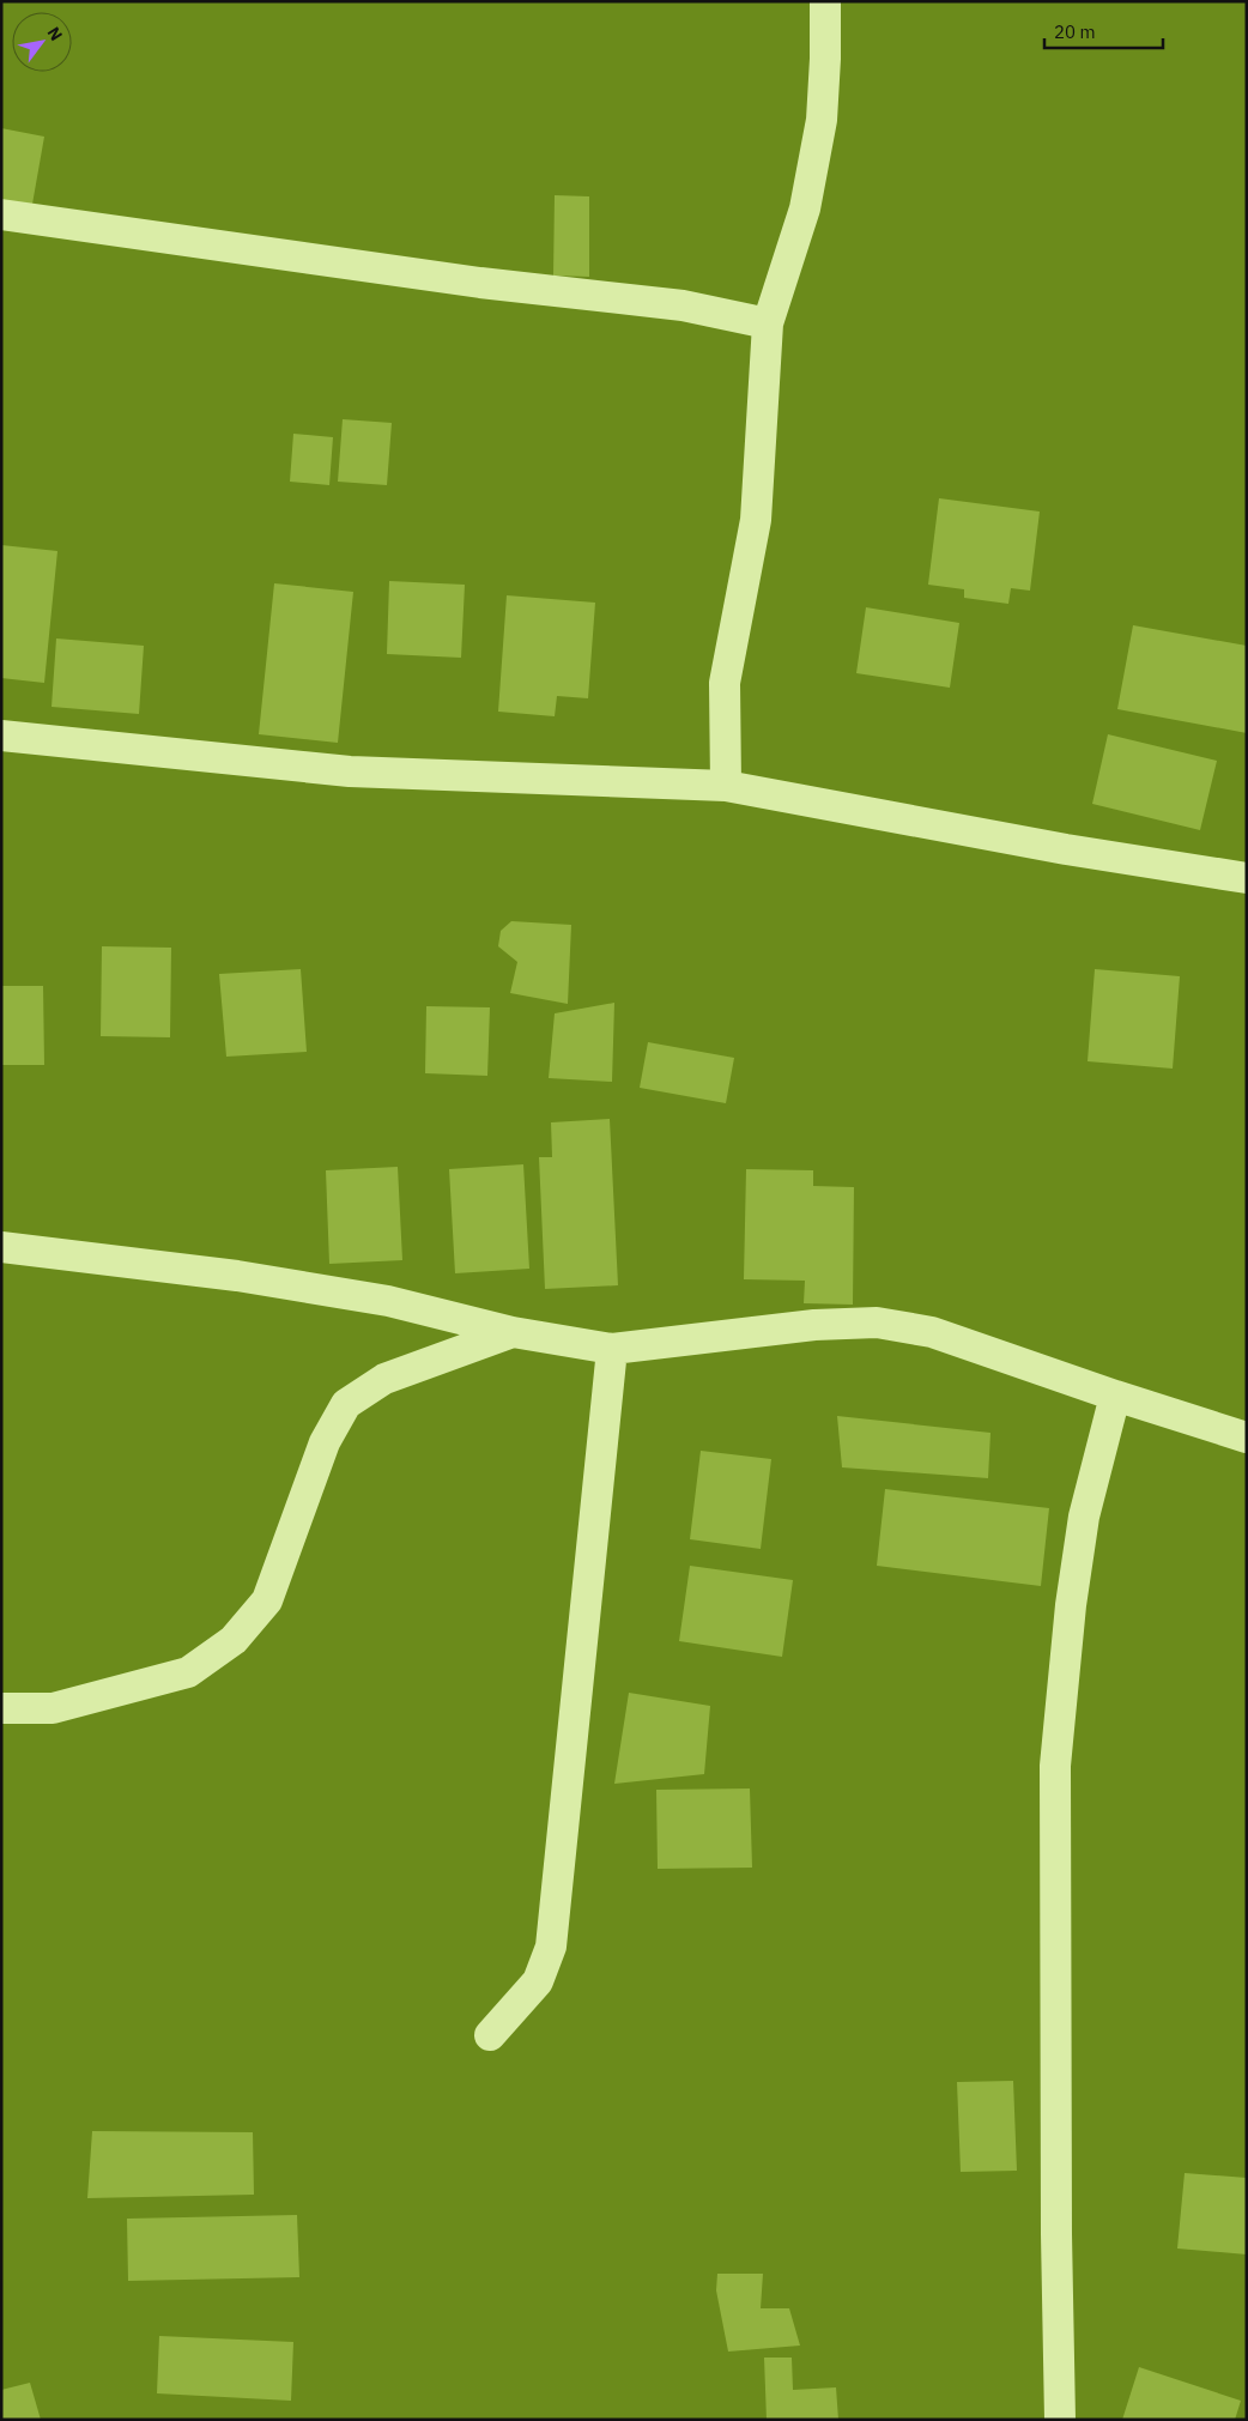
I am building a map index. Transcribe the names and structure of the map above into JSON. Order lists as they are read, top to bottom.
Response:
{
  "scale_bar": "20 m",
  "north": "top right"
}
